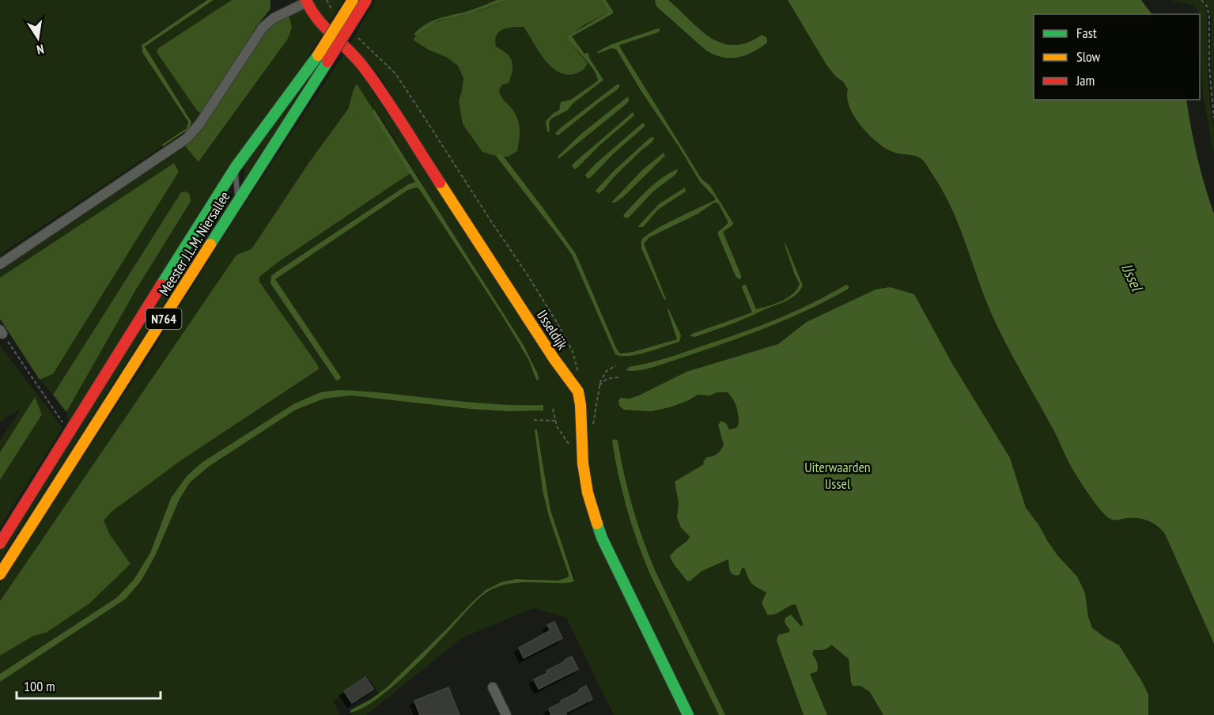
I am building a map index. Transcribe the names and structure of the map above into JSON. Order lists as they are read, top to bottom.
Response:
{
  "streets": {
    "street": ["Meester J.L.M. Niersallee", "N764", "IJsseldijk"]
  },
  "water": ["IJssel"],
  "parks": ["Uiterwaarden IJssel"],
  "legend": ["Fast", "Slow", "Jam"],
  "scale_bar": "100 m",
  "north": "bottom"
}
